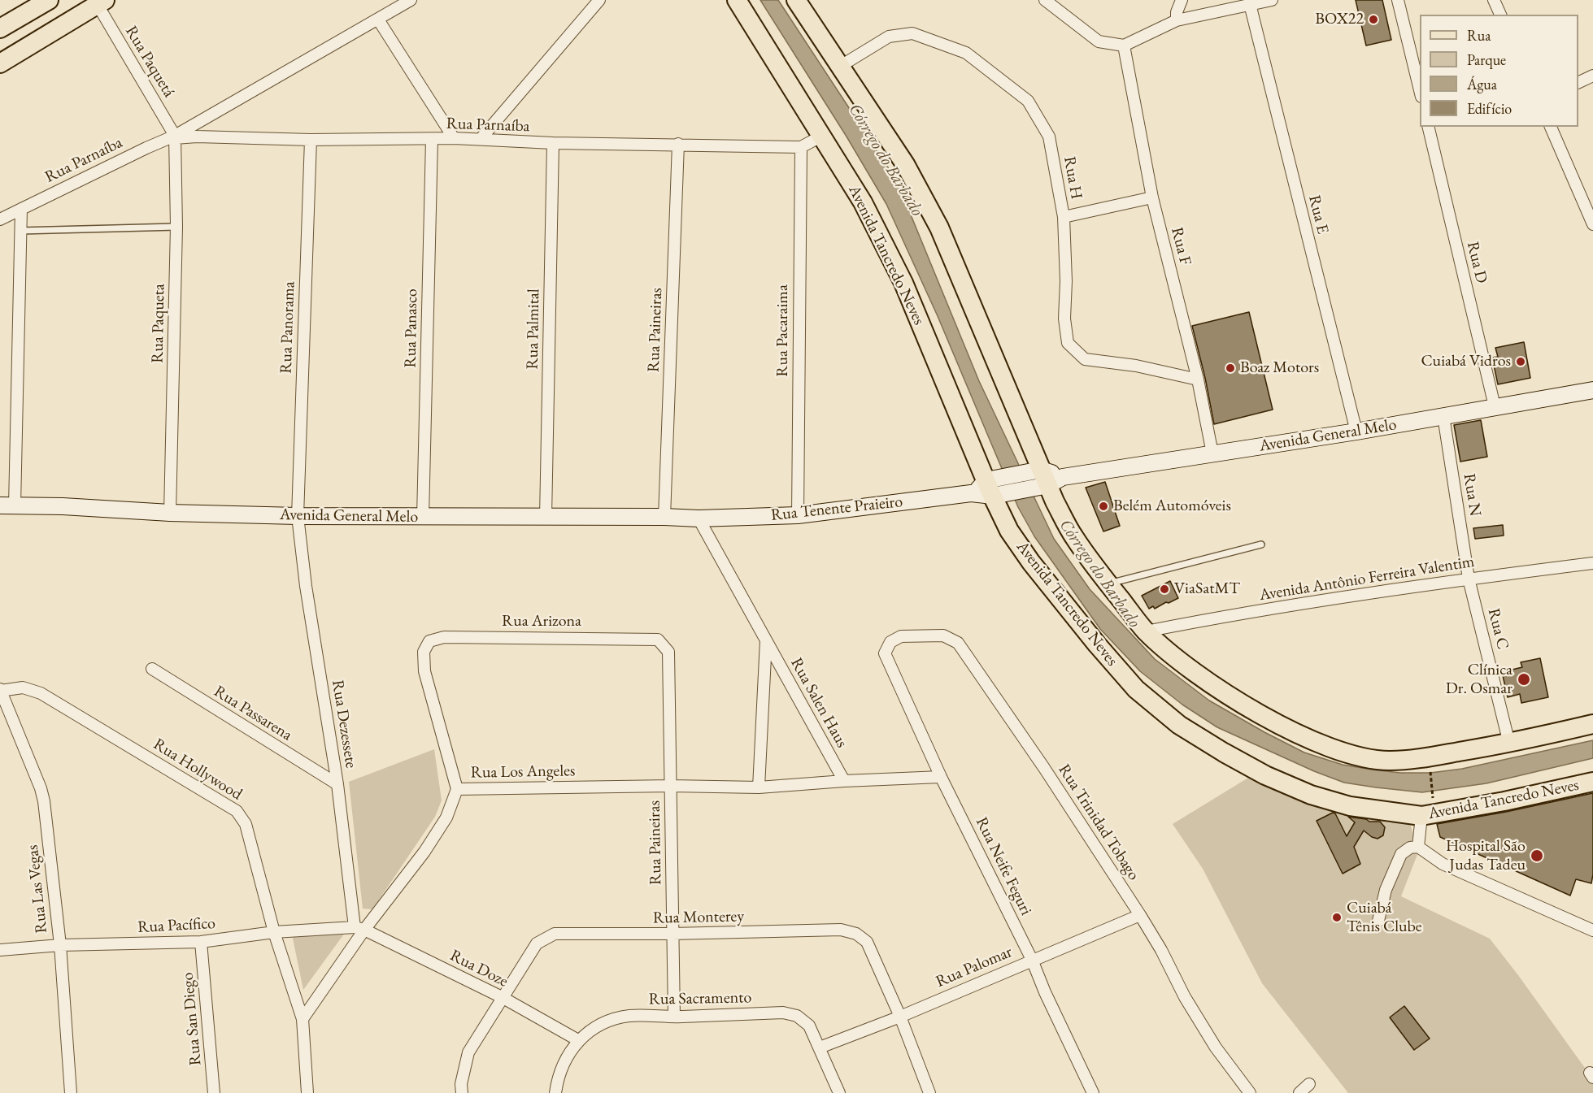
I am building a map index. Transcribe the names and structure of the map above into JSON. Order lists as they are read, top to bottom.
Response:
{
  "streets": {
    "main road": ["Avenida Tancredo Neves", "Avenida General Melo", "Rua Tenente Praieiro"],
    "street": [
      "Rua Paquetá",
      "Rua Parnaíba",
      "Rua H",
      "Rua E",
      "Rua F",
      "Rua D",
      "Rua Paqueta",
      "Rua Panorama",
      "Rua Panasco",
      "Rua Palmital",
      "Rua Paineiras",
      "Rua Pacaraima",
      "Rua N",
      "Avenida Antônio Ferreira Valentim",
      "Rua Arizona",
      "Rua C",
      "Rua Salen Haus",
      "Rua Passarena",
      "Rua Dezessete",
      "Rua Hollywood",
      "Rua Los Angeles",
      "Rua Trinidad Tobago",
      "Rua Neife Feguri",
      "Rua Las Vegas",
      "Rua Monterey",
      "Rua Pacífico",
      "Rua Palomar",
      "Rua Doze",
      "Rua Sacramento",
      "Rua San Diego"
    ]
  },
  "crossings": [
    ["Rua Paquetá", "Rua Parnaíba"],
    ["Rua Paquetá", "Rua Paqueta"],
    ["Rua Parnaíba", "Rua Paqueta"],
    ["Rua Parnaíba", "Rua Panorama"],
    ["Rua Parnaíba", "Rua Panasco"],
    ["Rua Parnaíba", "Rua Palmital"],
    ["Rua Parnaíba", "Rua Paineiras"],
    ["Rua Parnaíba", "Rua Pacaraima"],
    ["Rua H", "Rua F"],
    ["Rua E", "Avenida General Melo"],
    ["Rua F", "Avenida General Melo"],
    ["Avenida Tancredo Neves", "Rua Tenente Praieiro"],
    ["Rua D", "Avenida General Melo"],
    ["Rua Paqueta", "Avenida General Melo"],
    ["Rua Panorama", "Avenida General Melo"],
    ["Rua Panorama", "Rua Dezessete"],
    ["Rua Panasco", "Avenida General Melo"],
    ["Rua Palmital", "Avenida General Melo"],
    ["Rua Paineiras", "Avenida General Melo"],
    ["Rua Paineiras", "Rua Arizona"],
    ["Rua Paineiras", "Rua Los Angeles"],
    ["Rua Paineiras", "Rua Monterey"],
    ["Rua Paineiras", "Rua Sacramento"],
    ["Rua Pacaraima", "Rua Tenente Praieiro"],
    ["Avenida General Melo", "Rua N"],
    ["Avenida General Melo", "Rua Tenente Praieiro"],
    ["Avenida General Melo", "Rua Salen Haus"],
    ["Avenida General Melo", "Rua Dezessete"],
    ["Rua N", "Avenida Antônio Ferreira Valentim"],
    ["Rua N", "Rua C"],
    ["Rua Tenente Praieiro", "Rua Salen Haus"],
    ["Avenida Antônio Ferreira Valentim", "Rua C"],
    ["Rua Arizona", "Rua Los Angeles"],
    ["Rua Salen Haus", "Rua Los Angeles"],
    ["Rua Passarena", "Rua Dezessete"],
    ["Rua Dezessete", "Rua Los Angeles"],
    ["Rua Dezessete", "Rua Pacífico"],
    ["Rua Dezessete", "Rua Doze"],
    ["Rua Hollywood", "Rua Los Angeles"],
    ["Rua Hollywood", "Rua Las Vegas"],
    ["Rua Hollywood", "Rua Pacífico"],
    ["Rua Los Angeles", "Rua Neife Feguri"],
    ["Rua Los Angeles", "Rua Pacífico"],
    ["Rua Los Angeles", "Rua Doze"],
    ["Rua Trinidad Tobago", "Rua Neife Feguri"],
    ["Rua Trinidad Tobago", "Rua Palomar"],
    ["Rua Neife Feguri", "Rua Palomar"],
    ["Rua Las Vegas", "Rua Pacífico"],
    ["Rua Monterey", "Rua Palomar"],
    ["Rua Monterey", "Rua Doze"],
    ["Rua Pacífico", "Rua Doze"],
    ["Rua Pacífico", "Rua San Diego"],
    ["Rua Palomar", "Rua Sacramento"],
    ["Rua Doze", "Rua Sacramento"]
  ],
  "water": ["Córrego do Barbado"],
  "places": [
    "BOX22",
    "Cuiabá Vidros",
    "Boaz Motors",
    "Belém Automóveis",
    "ViaSatMT",
    "Clínica Dr. Osmar",
    "Hospital São Judas Tadeu",
    "Cuiabá Tênis Clube"
  ],
  "legend": [
    "Rua",
    "Parque",
    "Água",
    "Edifício"
  ]
}
